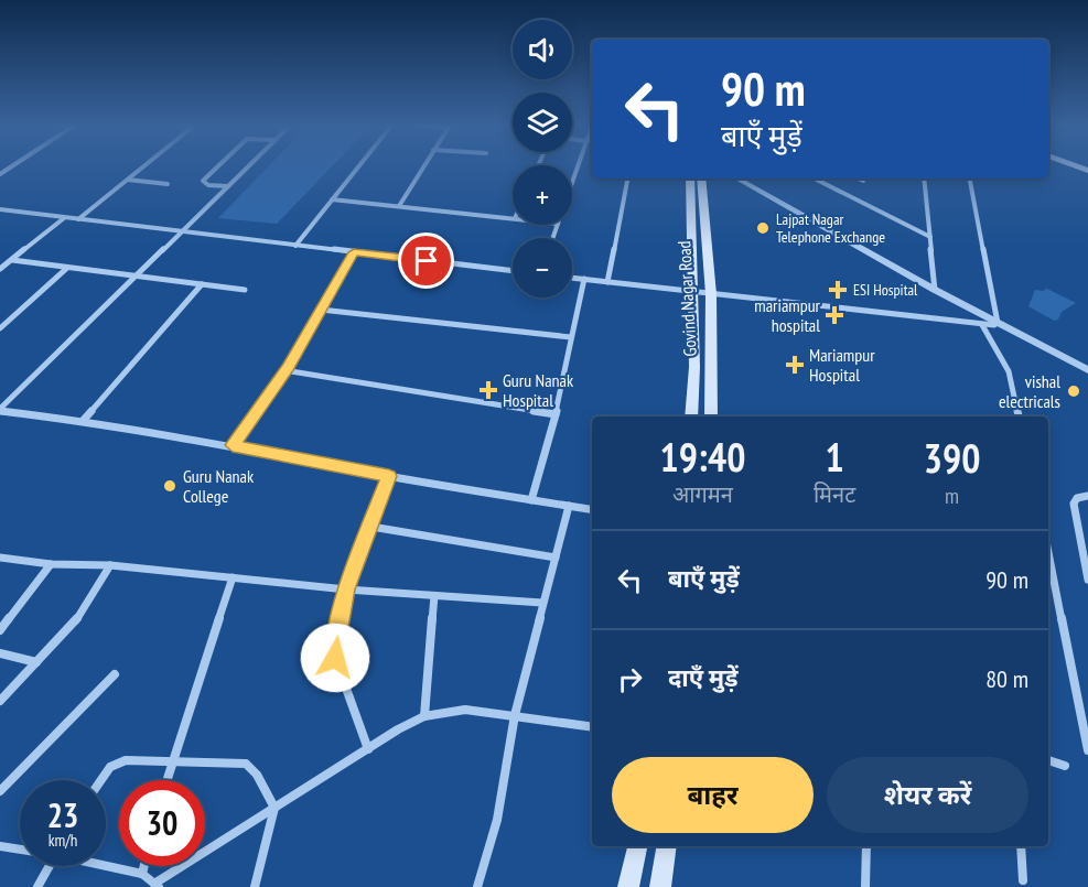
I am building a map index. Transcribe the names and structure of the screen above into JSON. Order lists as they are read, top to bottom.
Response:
{
  "streets": {
    "main road": ["Govind Nagar Road"]
  },
  "places": {
    "other": ["Lajpat Nagar Telephone Exchange", "vishal electricals", "Guru Nanak College"],
    "health": [
      "ESI Hospital",
      "mariampur hospital",
      "Mariampur Hospital",
      "Guru Nanak Hospital"
    ]
  },
  "page": {
    "map_buttons": ["+", "−"],
    "turn": ["90 m", "बाएँ मुड़ें"],
    "eta": [
      "19:40",
      "आगमन",
      "1",
      "मिनट",
      "390",
      "m"
    ],
    "list": [
      {
        "name": "बाएँ मुड़ें",
        "value": "90 m"
      },
      {
        "name": "दाएँ मुड़ें",
        "value": "80 m"
      }
    ],
    "buttons": ["बाहर", "शेयर करें"],
    "speed": "23 km/h",
    "limit": "30"
  }
}
